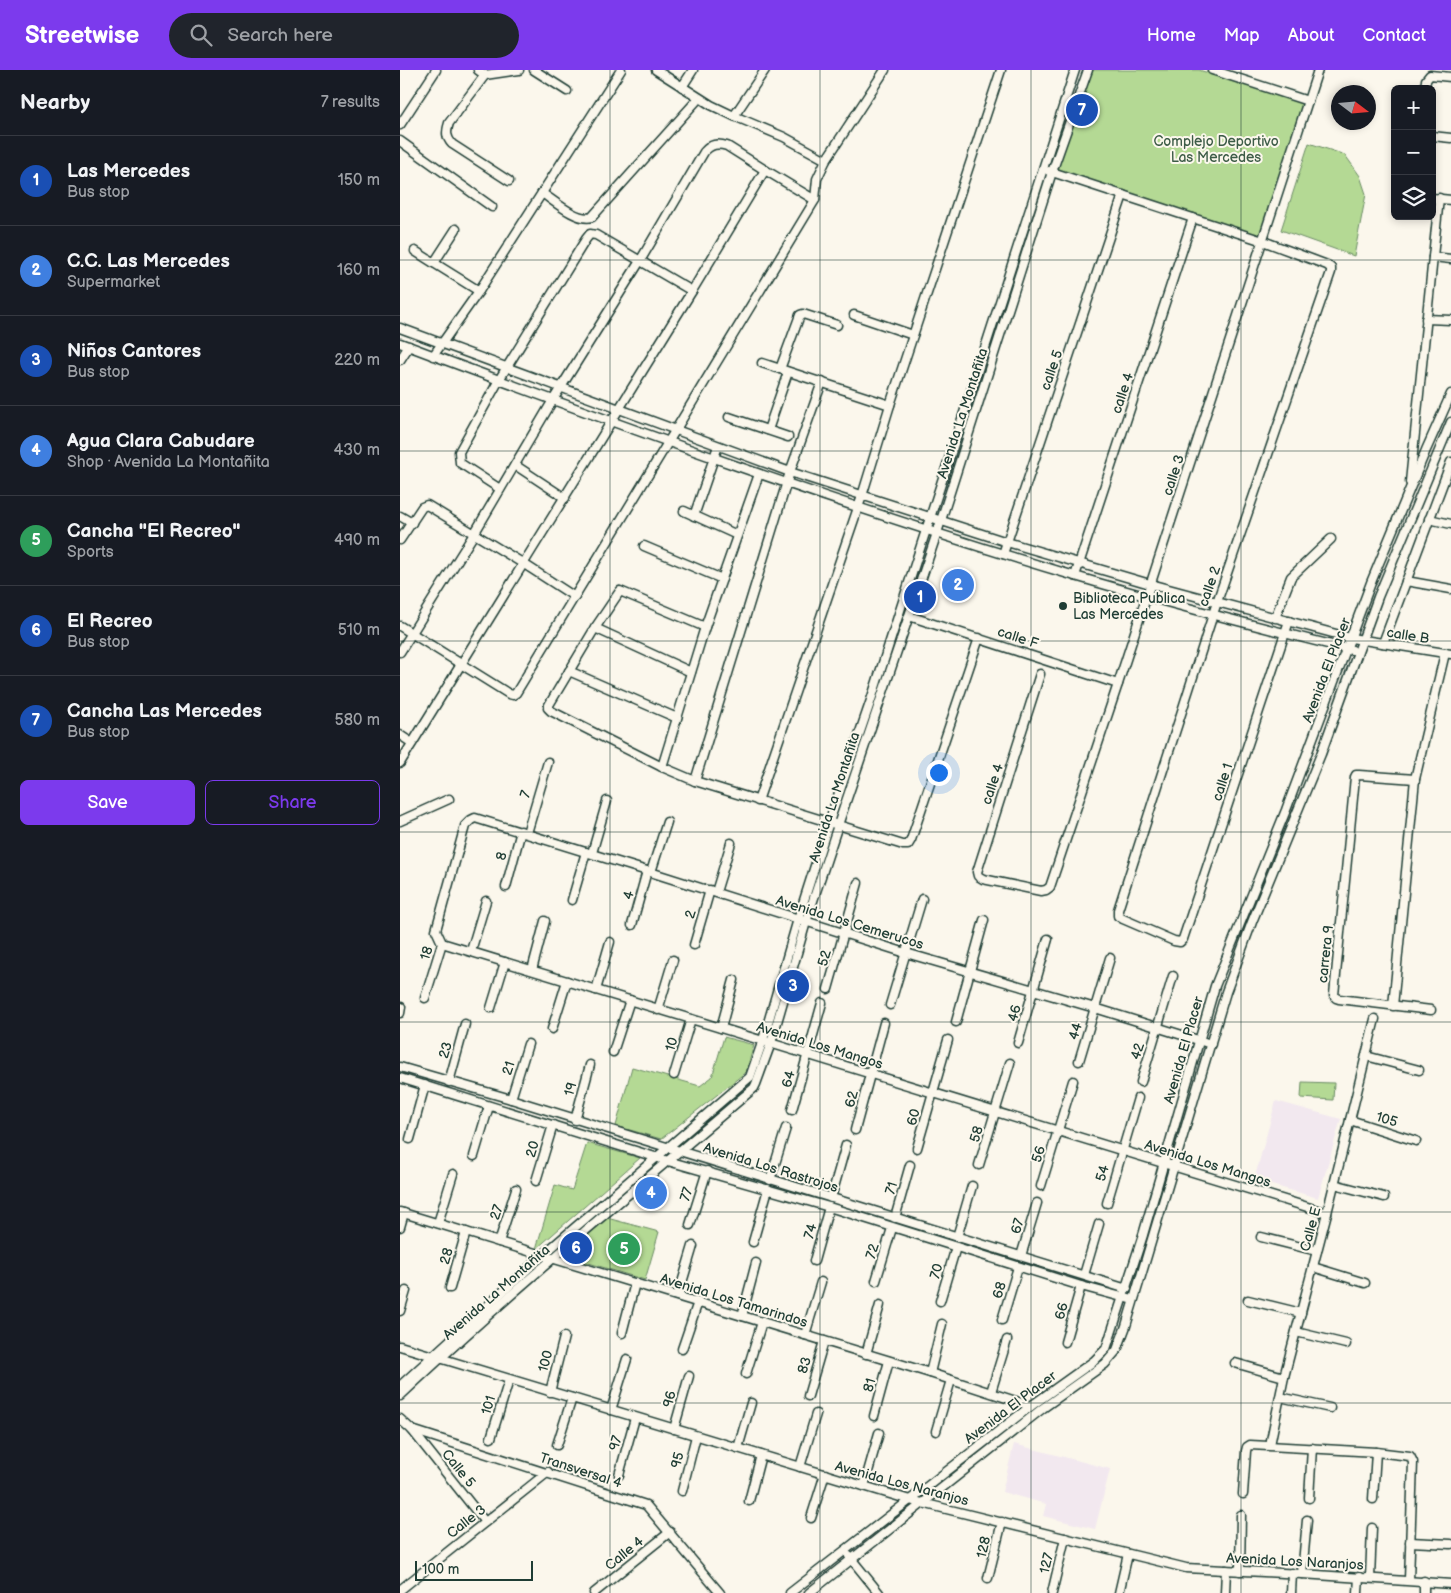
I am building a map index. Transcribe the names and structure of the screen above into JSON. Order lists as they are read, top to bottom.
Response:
{
  "streets": {
    "street": [
      "calle 5",
      "calle 4",
      "Avenida La Montañita",
      "calle 3",
      "calle 2",
      "calle B",
      "calle F",
      "Avenida El Placer",
      "calle 1",
      "7",
      "8",
      "4",
      "2",
      "Avenida Los Cemerucos",
      "18",
      "carrera 9",
      "52",
      "46",
      "44",
      "10",
      "Avenida Los Mangos",
      "23",
      "42",
      "21",
      "64",
      "19",
      "62",
      "60",
      "105",
      "58",
      "20",
      "56",
      "Avenida Los Rastrojos",
      "54",
      "71",
      "77",
      "27",
      "67",
      "Calle E",
      "74",
      "72",
      "28",
      "70",
      "68",
      "Avenida Los Tamarindos",
      "66",
      "100",
      "83",
      "81",
      "96",
      "101",
      "97",
      "95",
      "Calle 5",
      "Transversal 4",
      "Avenida Los Naranjos",
      "Calle 3",
      "128",
      "Calle 4",
      "127"
    ]
  },
  "crossings": [
    ["calle 5", "calle B"],
    ["calle 4", "calle 3"],
    ["calle 4", "calle B"],
    ["Avenida La Montañita", "calle B"],
    ["Avenida La Montañita", "calle F"],
    ["Avenida La Montañita", "Avenida Los Cemerucos"],
    ["Avenida La Montañita", "Avenida Los Mangos"],
    ["Avenida La Montañita", "Avenida Los Rastrojos"],
    ["Avenida La Montañita", "Avenida Los Tamarindos"],
    ["Avenida La Montañita", "Avenida Los Naranjos"],
    ["calle 3", "calle 2"],
    ["calle 3", "calle B"],
    ["calle 3", "calle F"],
    ["calle 2", "calle B"],
    ["calle 2", "calle 1"],
    ["calle B", "Avenida El Placer"],
    ["calle B", "calle 1"],
    ["Avenida El Placer", "Avenida Los Cemerucos"],
    ["Avenida El Placer", "Avenida Los Mangos"],
    ["Avenida El Placer", "Avenida Los Rastrojos"],
    ["Avenida El Placer", "Avenida Los Tamarindos"],
    ["Avenida El Placer", "Avenida Los Naranjos"],
    ["7", "8"],
    ["7", "Avenida Los Cemerucos"],
    ["8", "Avenida Los Cemerucos"],
    ["4", "Avenida Los Cemerucos"],
    ["2", "Avenida Los Cemerucos"],
    ["Avenida Los Cemerucos", "18"],
    ["Avenida Los Cemerucos", "52"],
    ["Avenida Los Cemerucos", "46"],
    ["Avenida Los Cemerucos", "44"],
    ["Avenida Los Cemerucos", "Avenida Los Mangos"],
    ["Avenida Los Cemerucos", "42"],
    ["18", "Avenida Los Mangos"],
    ["10", "Avenida Los Mangos"],
    ["Avenida Los Mangos", "64"],
    ["Avenida Los Mangos", "62"],
    ["Avenida Los Mangos", "60"],
    ["Avenida Los Mangos", "58"],
    ["Avenida Los Mangos", "56"],
    ["Avenida Los Mangos", "54"],
    ["Avenida Los Mangos", "Calle E"],
    ["23", "Avenida Los Rastrojos"],
    ["21", "Avenida Los Rastrojos"],
    ["19", "Avenida Los Rastrojos"],
    ["105", "Calle E"],
    ["20", "Avenida Los Rastrojos"],
    ["Avenida Los Rastrojos", "71"],
    ["Avenida Los Rastrojos", "77"],
    ["Avenida Los Rastrojos", "67"],
    ["Avenida Los Rastrojos", "74"],
    ["Avenida Los Rastrojos", "72"],
    ["Avenida Los Rastrojos", "70"],
    ["Avenida Los Rastrojos", "68"],
    ["Avenida Los Rastrojos", "66"],
    ["27", "Avenida Los Tamarindos"],
    ["28", "Avenida Los Tamarindos"],
    ["Avenida Los Tamarindos", "83"],
    ["Avenida Los Tamarindos", "81"],
    ["100", "Avenida Los Naranjos"],
    ["96", "Avenida Los Naranjos"],
    ["101", "Avenida Los Naranjos"],
    ["97", "Avenida Los Naranjos"],
    ["95", "Avenida Los Naranjos"],
    ["Calle 5", "Transversal 4"],
    ["Calle 5", "Calle 3"],
    ["Transversal 4", "Calle 3"],
    ["Transversal 4", "Calle 4"],
    ["Avenida Los Naranjos", "128"],
    ["Avenida Los Naranjos", "127"]
  ],
  "parks": ["Complejo Deportivo Las Mercedes"],
  "places": ["Biblioteca Publica Las Mercedes"],
  "scale_bar": "100 m",
  "north": "right",
  "page": {
    "header": "Streetwise",
    "search": "Search here",
    "nav": [
      "Home",
      "Map",
      "About",
      "Contact"
    ],
    "heading": ["Nearby", "7 results"],
    "map_buttons": ["+", "−"],
    "pins": [
      "7",
      "2",
      "1",
      "3",
      "4",
      "6",
      "5"
    ],
    "list": [
      {
        "mark": "1",
        "name": "Las Mercedes",
        "note": "Bus stop",
        "value": "150 m"
      },
      {
        "mark": "2",
        "name": "C.C. Las Mercedes",
        "note": "Supermarket",
        "value": "160 m"
      },
      {
        "mark": "3",
        "name": "Niños Cantores",
        "note": "Bus stop",
        "value": "220 m"
      },
      {
        "mark": "4",
        "name": "Agua Clara Cabudare",
        "note": "Shop · Avenida La Montañita",
        "value": "430 m"
      },
      {
        "mark": "5",
        "name": "Cancha \"El Recreo\"",
        "note": "Sports",
        "value": "490 m"
      },
      {
        "mark": "6",
        "name": "El Recreo",
        "note": "Bus stop",
        "value": "510 m"
      },
      {
        "mark": "7",
        "name": "Cancha Las Mercedes",
        "note": "Bus stop",
        "value": "580 m"
      }
    ],
    "buttons": ["Save", "Share"],
    "scale": "100 m"
  }
}
